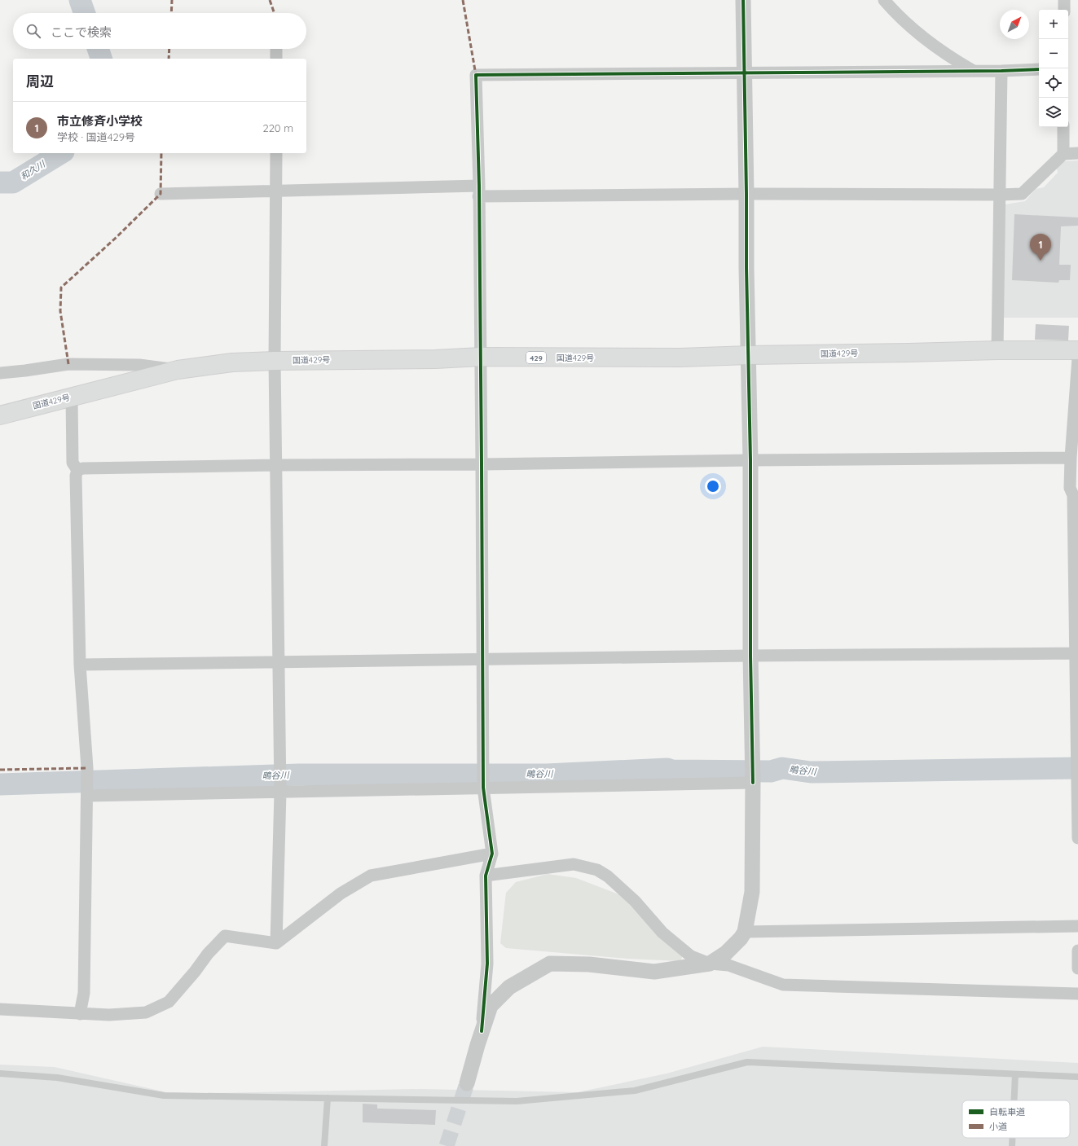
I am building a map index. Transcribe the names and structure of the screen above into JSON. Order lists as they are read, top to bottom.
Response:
{
  "streets": {
    "highway": ["国道429号", "429"]
  },
  "water": ["和久川", "鴫谷川"],
  "legend": ["自転車道", "小道"],
  "north": "top right",
  "page": {
    "map_buttons": ["+", "−"],
    "search": "ここで検索",
    "heading": "周辺",
    "list": [
      {
        "mark": "1",
        "name": "市立修斉小学校",
        "note": "学校 · 国道429号",
        "value": "220 m"
      }
    ],
    "pins": "1"
  }
}
